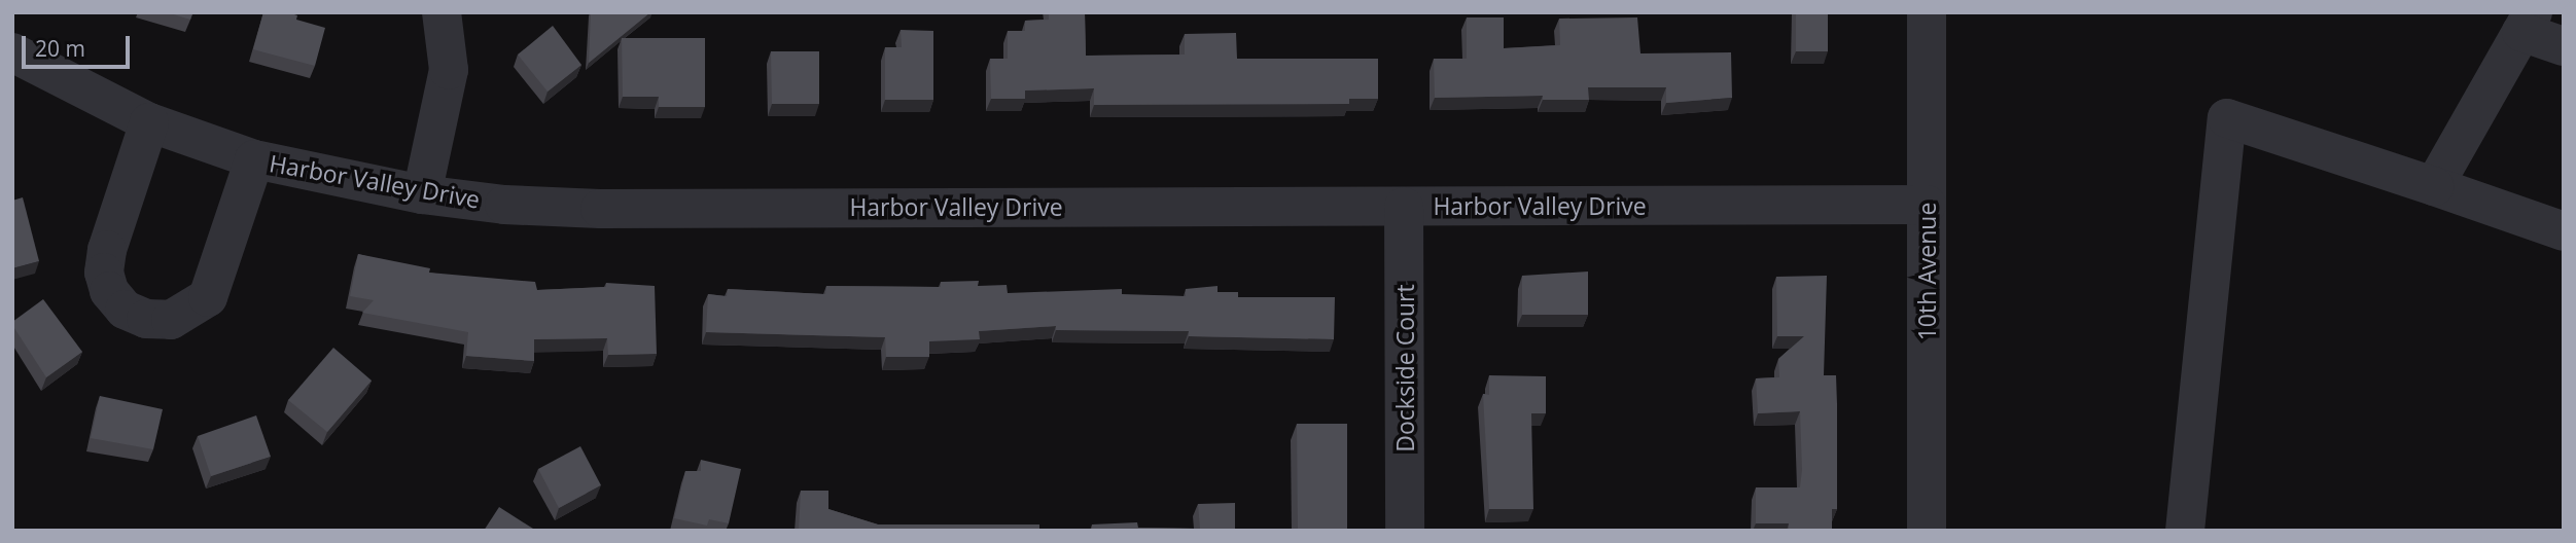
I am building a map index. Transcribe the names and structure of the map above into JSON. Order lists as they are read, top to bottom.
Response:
{
  "streets": {
    "street": ["Harbor Valley Drive", "10th Avenue", "Dockside Court"]
  },
  "crossings": [
    ["Harbor Valley Drive", "10th Avenue"],
    ["Harbor Valley Drive", "Dockside Court"]
  ],
  "scale_bar": "20 m"
}
